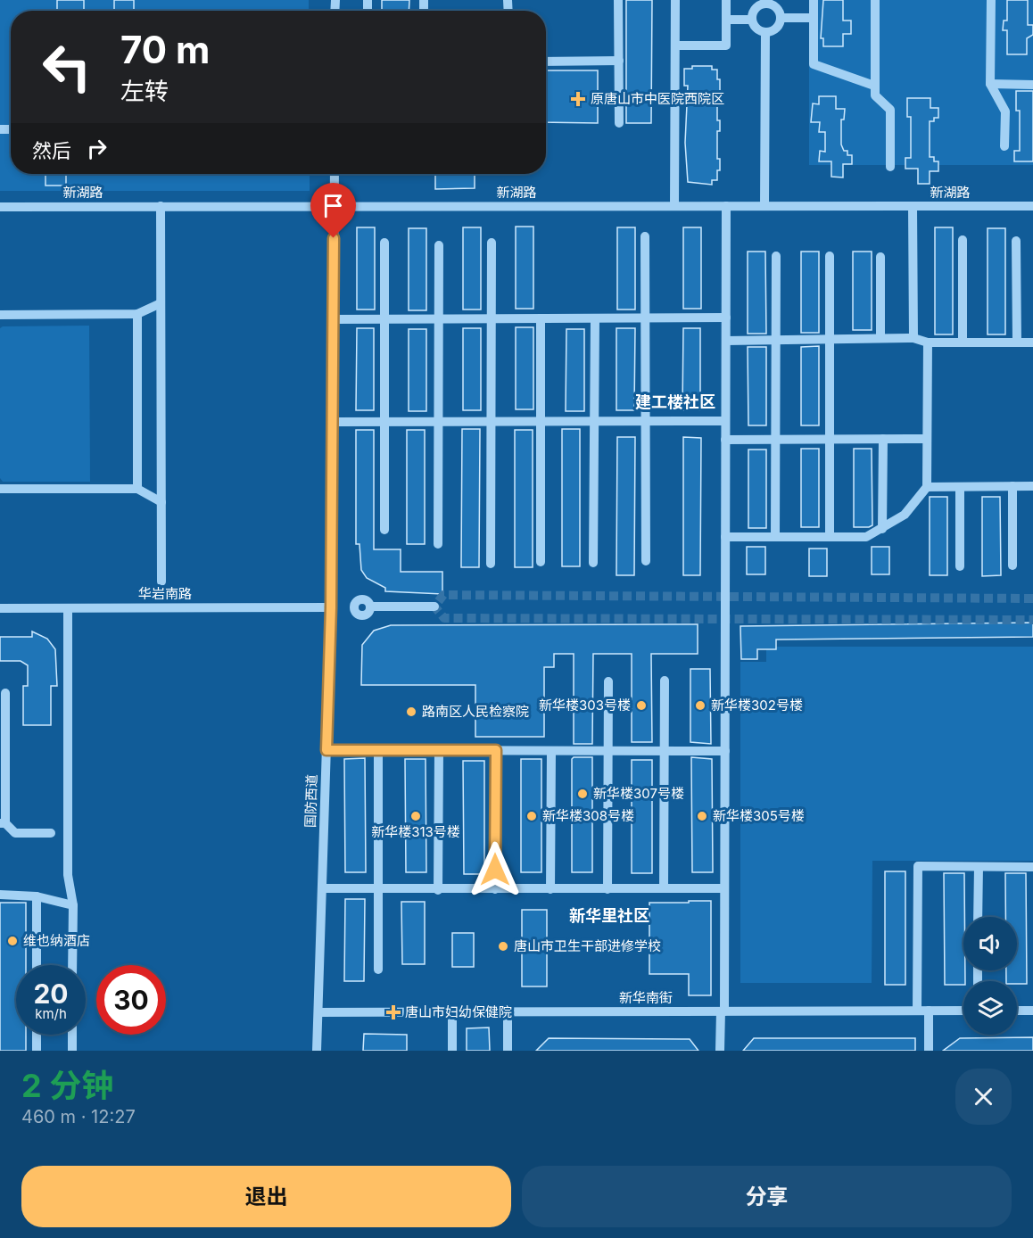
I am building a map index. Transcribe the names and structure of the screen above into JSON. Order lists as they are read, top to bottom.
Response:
{
  "streets": {
    "street": [
      "新湖路",
      "华岩南路",
      "国防西道",
      "新华南街"
    ]
  },
  "crossings": [
    ["新湖路", "国防西道"],
    ["华岩南路", "国防西道"],
    ["国防西道", "新华南街"]
  ],
  "districts": ["建工楼社区", "新华里社区"],
  "places": {
    "health": ["原唐山市中医院西院区", "唐山市妇幼保健院"],
    "other": [
      "新华楼303号楼",
      "新华楼302号楼",
      "路南区人民检察院",
      "新华楼307号楼",
      "新华楼313号楼",
      "新华楼308号楼",
      "新华楼305号楼",
      "维也纳酒店",
      "唐山市卫生干部进修学校"
    ]
  },
  "page": {
    "turn": ["70 m", "左转"],
    "then": "然后",
    "speed": "20 km/h",
    "limit": "30",
    "heading": ["2 分钟", "460 m · 12:27"],
    "buttons": ["退出", "分享"]
  }
}
